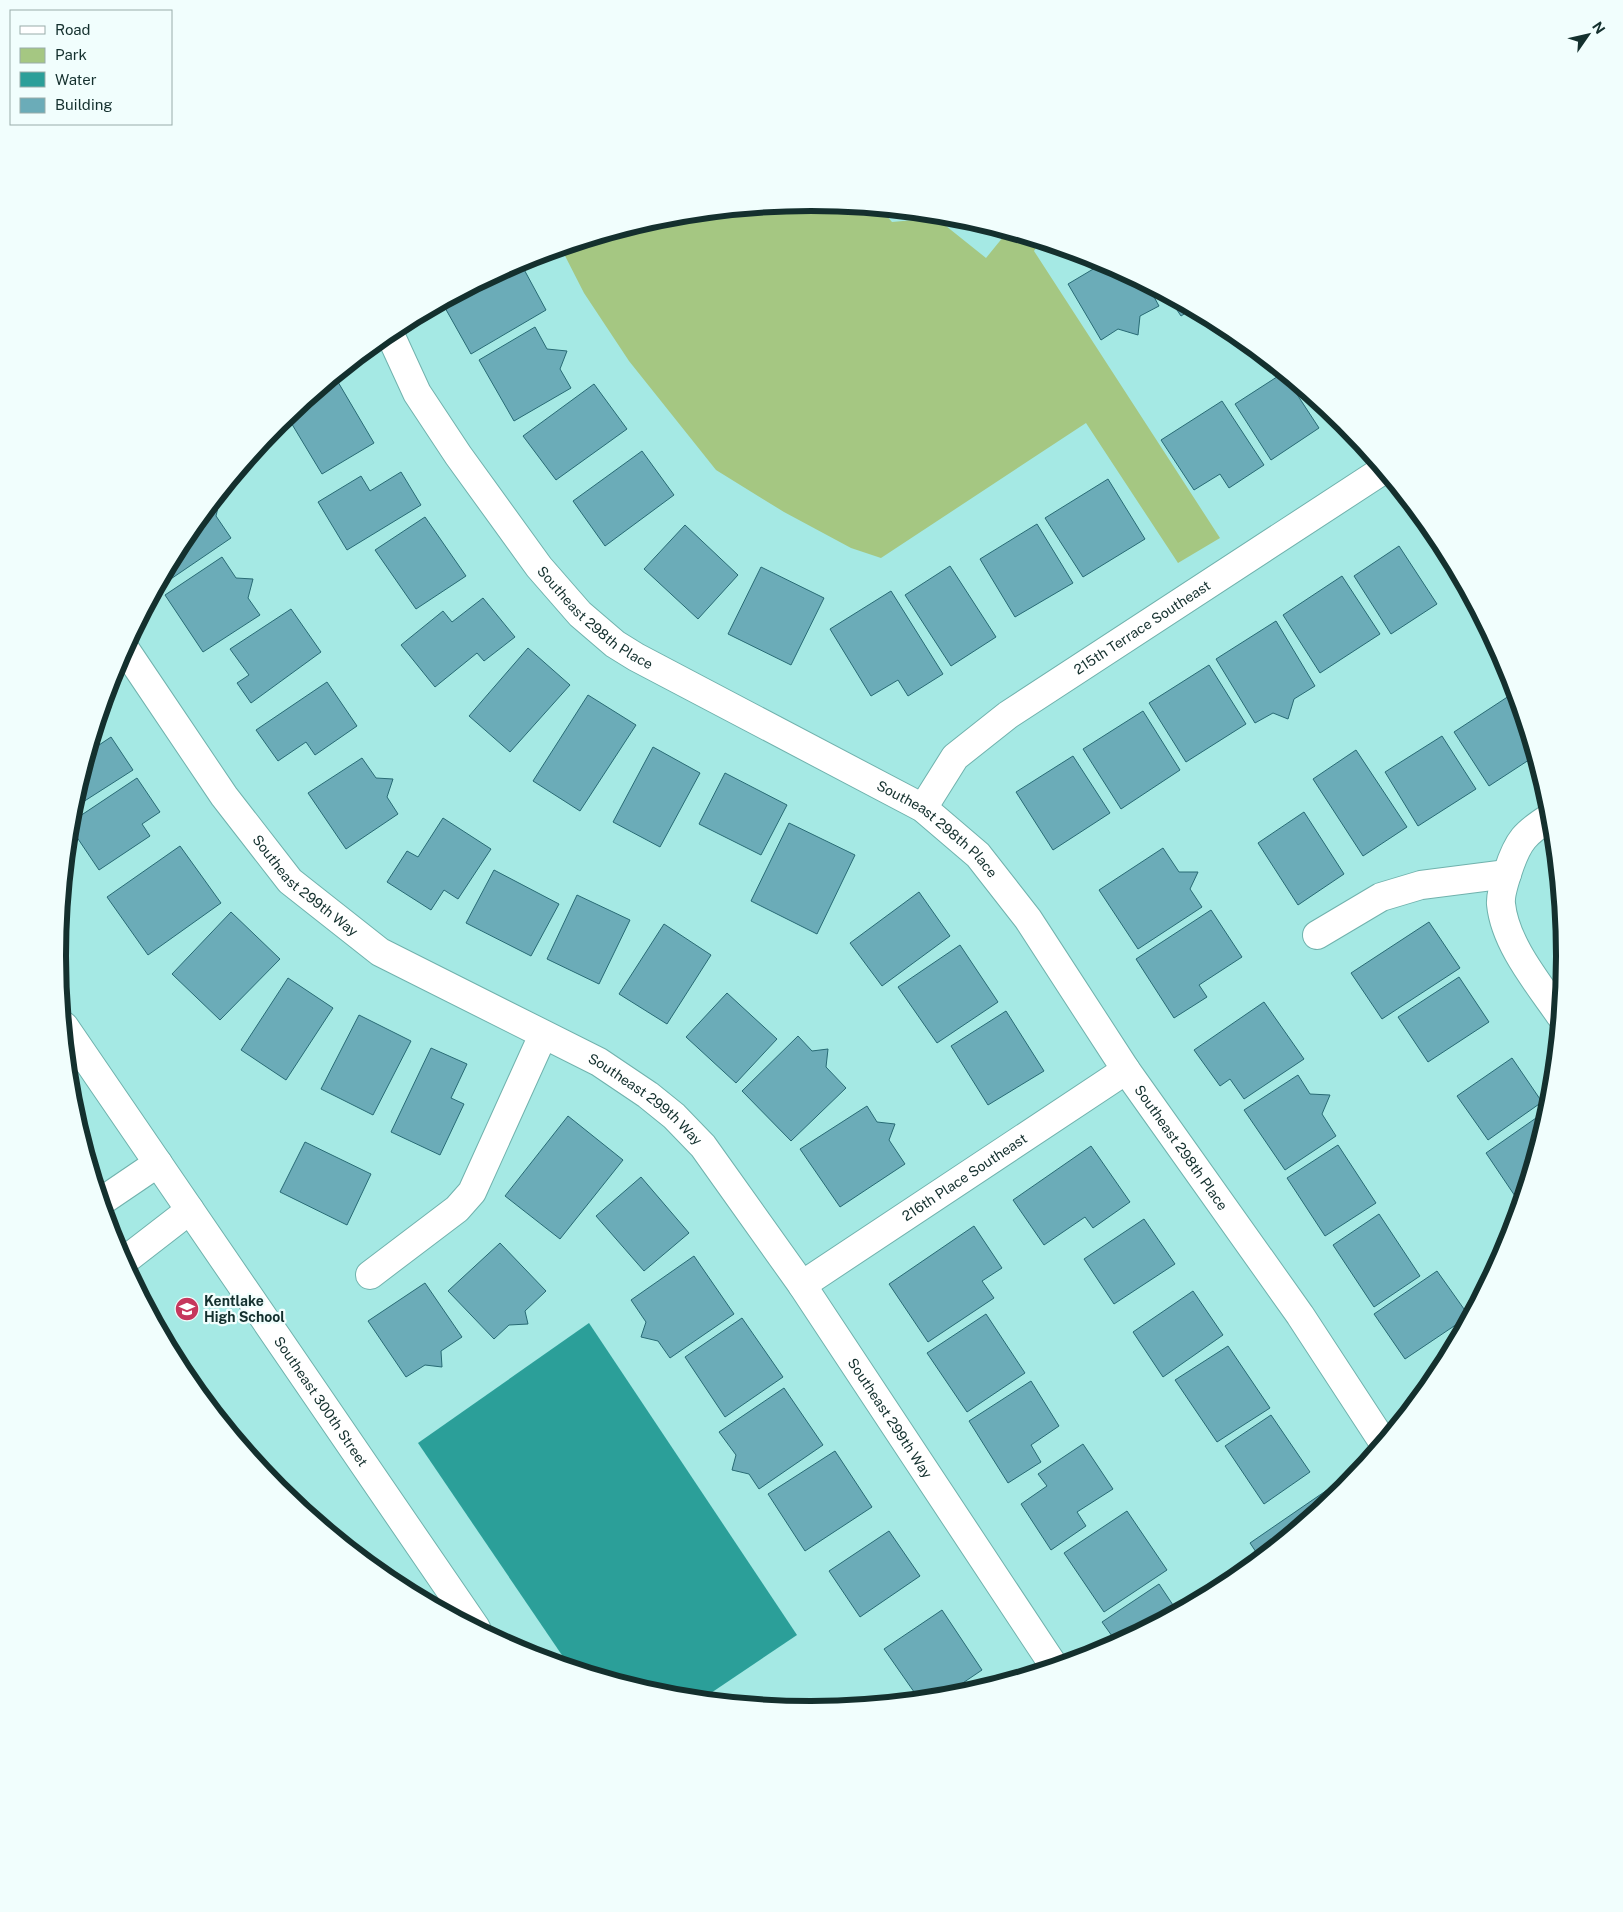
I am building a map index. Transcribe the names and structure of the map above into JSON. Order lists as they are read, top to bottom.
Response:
{
  "streets": {
    "street": [
      "Southeast 298th Place",
      "215th Terrace Southeast",
      "Southeast 299th Way",
      "216th Place Southeast",
      "Southeast 300th Street"
    ]
  },
  "crossings": [
    ["Southeast 298th Place", "215th Terrace Southeast"],
    ["Southeast 298th Place", "216th Place Southeast"],
    ["Southeast 299th Way", "216th Place Southeast"]
  ],
  "places": {
    "school or university": ["Kentlake High School"]
  },
  "legend": [
    "Road",
    "Park",
    "Water",
    "Building"
  ],
  "north": "top right"
}
